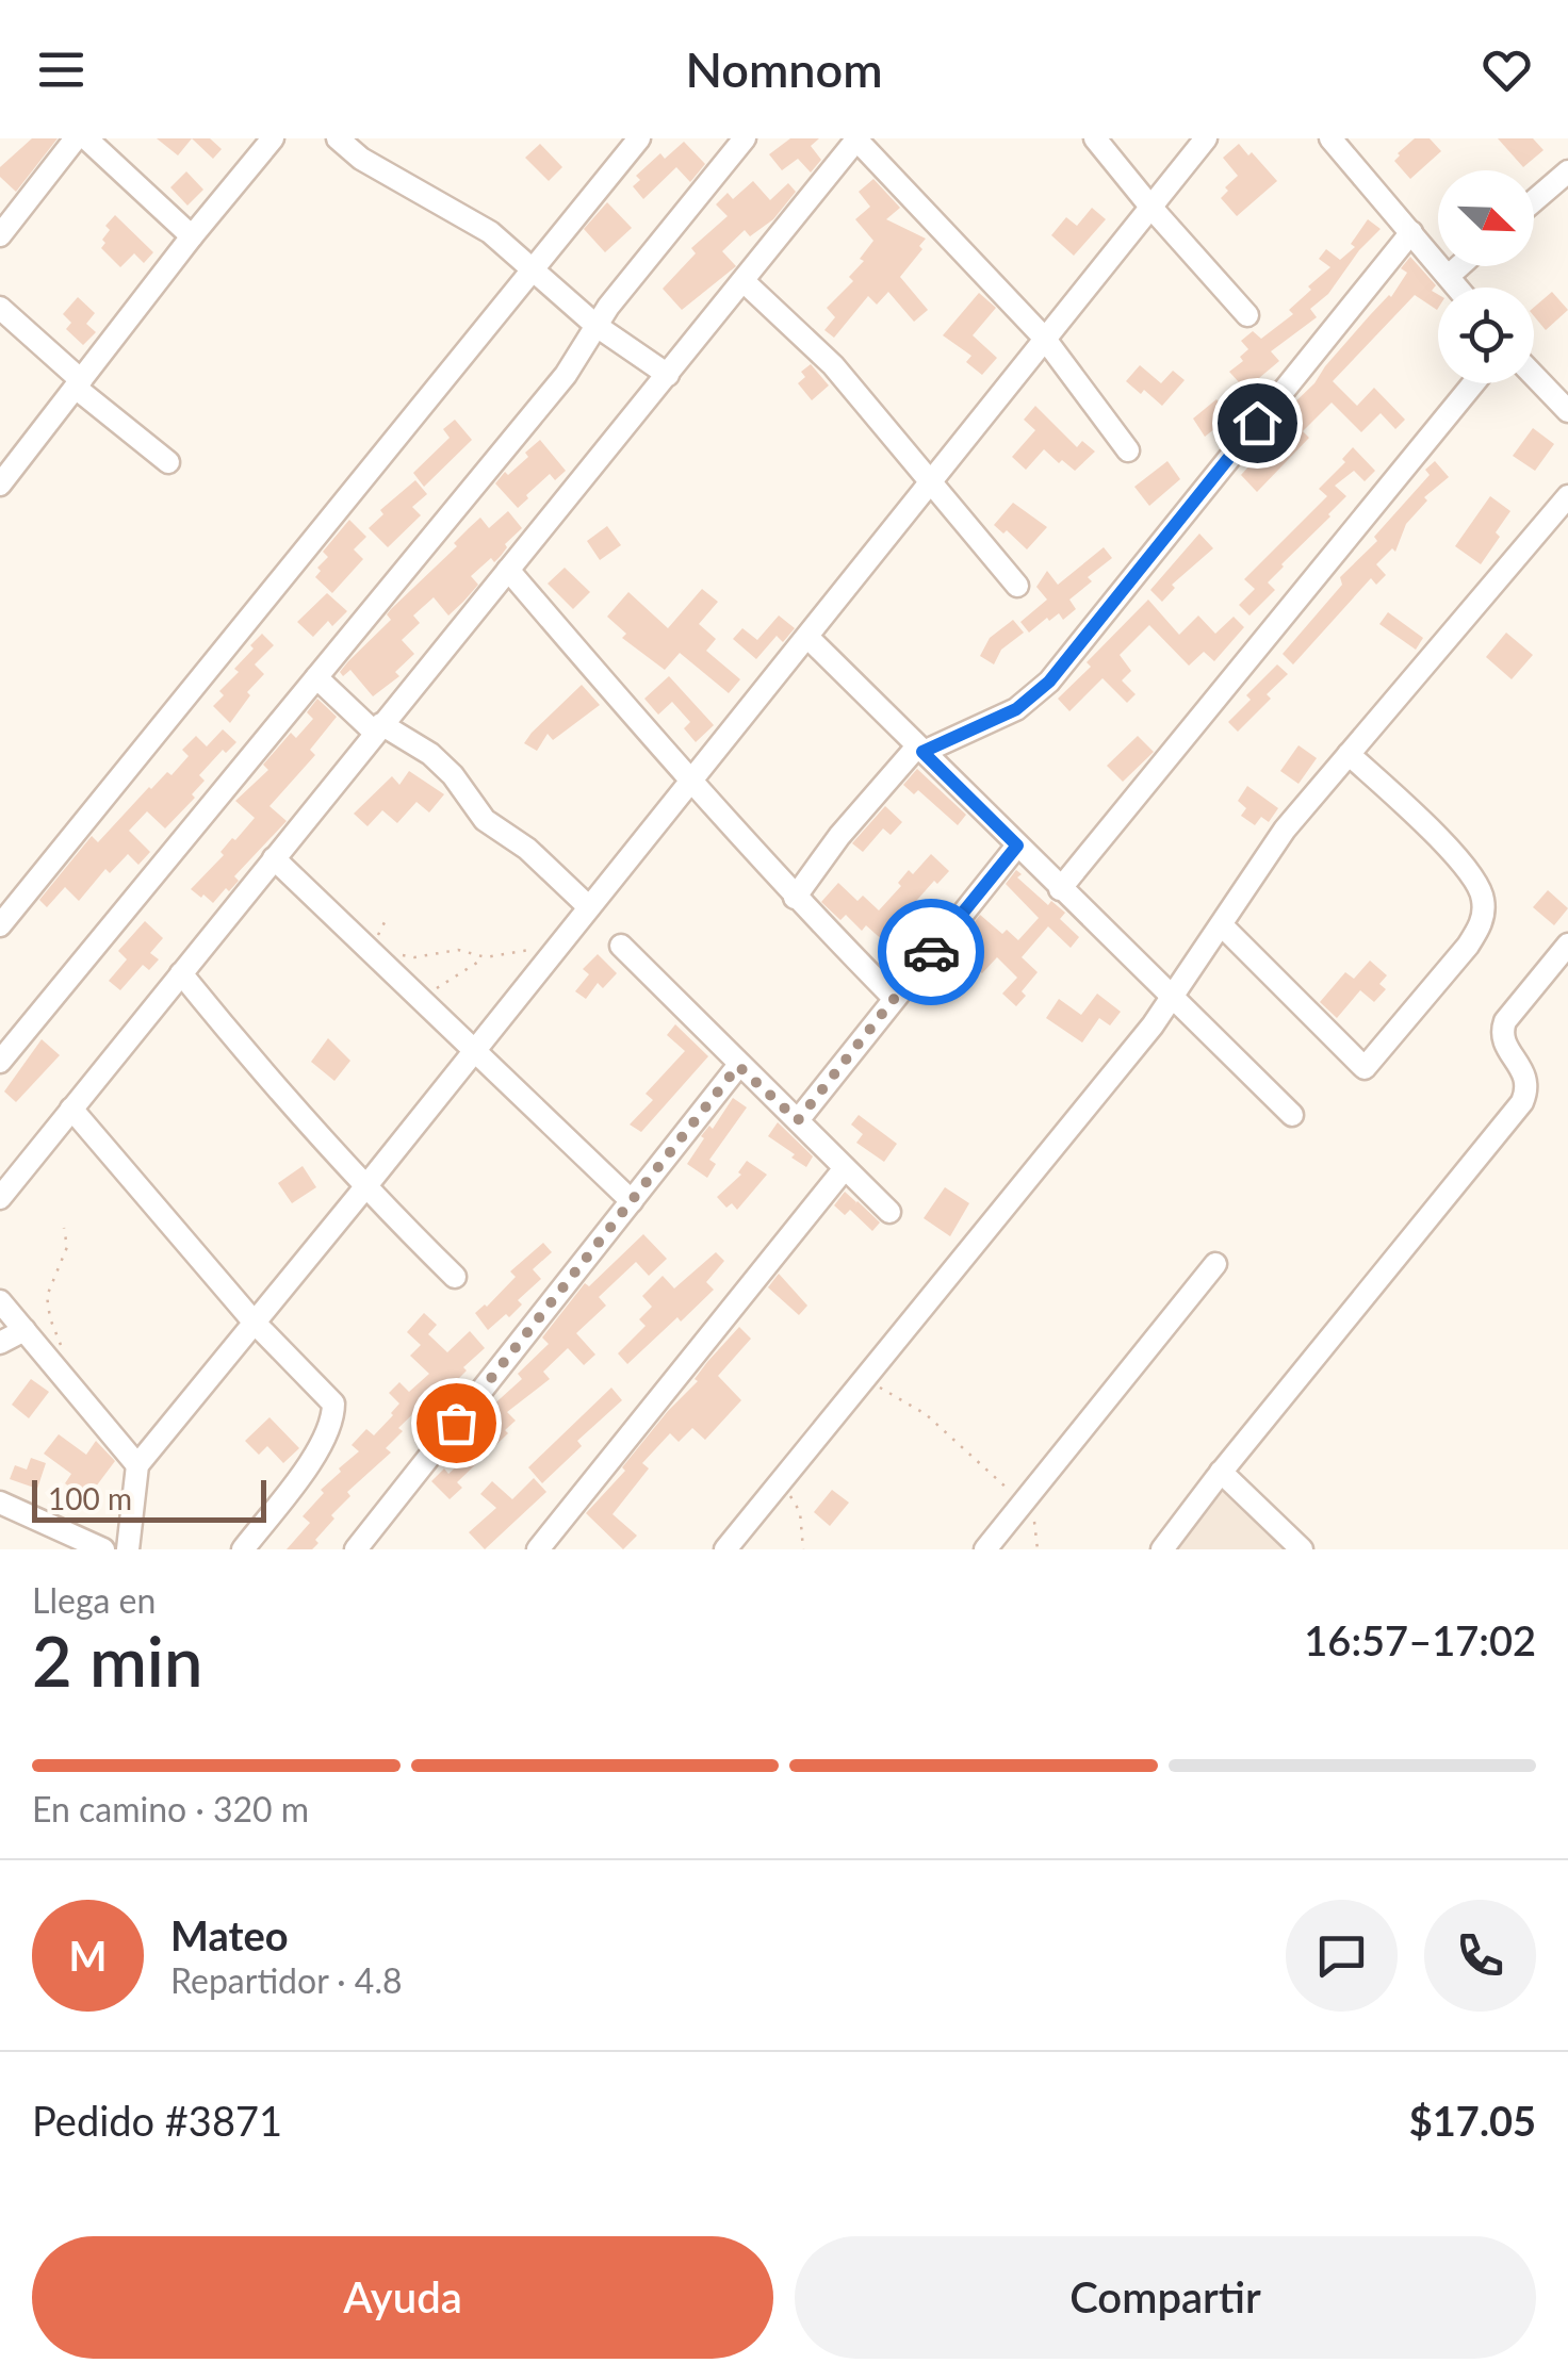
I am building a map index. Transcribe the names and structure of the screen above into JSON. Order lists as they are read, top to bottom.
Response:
{
  "scale_bar": "100 m",
  "north": "bottom right",
  "page": {
    "header": "Nomnom",
    "scale": "100 m",
    "heading": ["2 min", "Llega en", "16:57–17:02"],
    "panel": [
      "Mateo",
      "Repartidor · 4.8",
      "Pedido #3871",
      "$17.05"
    ],
    "bar": "En camino · 320 m",
    "round": "M",
    "buttons": ["Ayuda", "Compartir"]
  }
}
